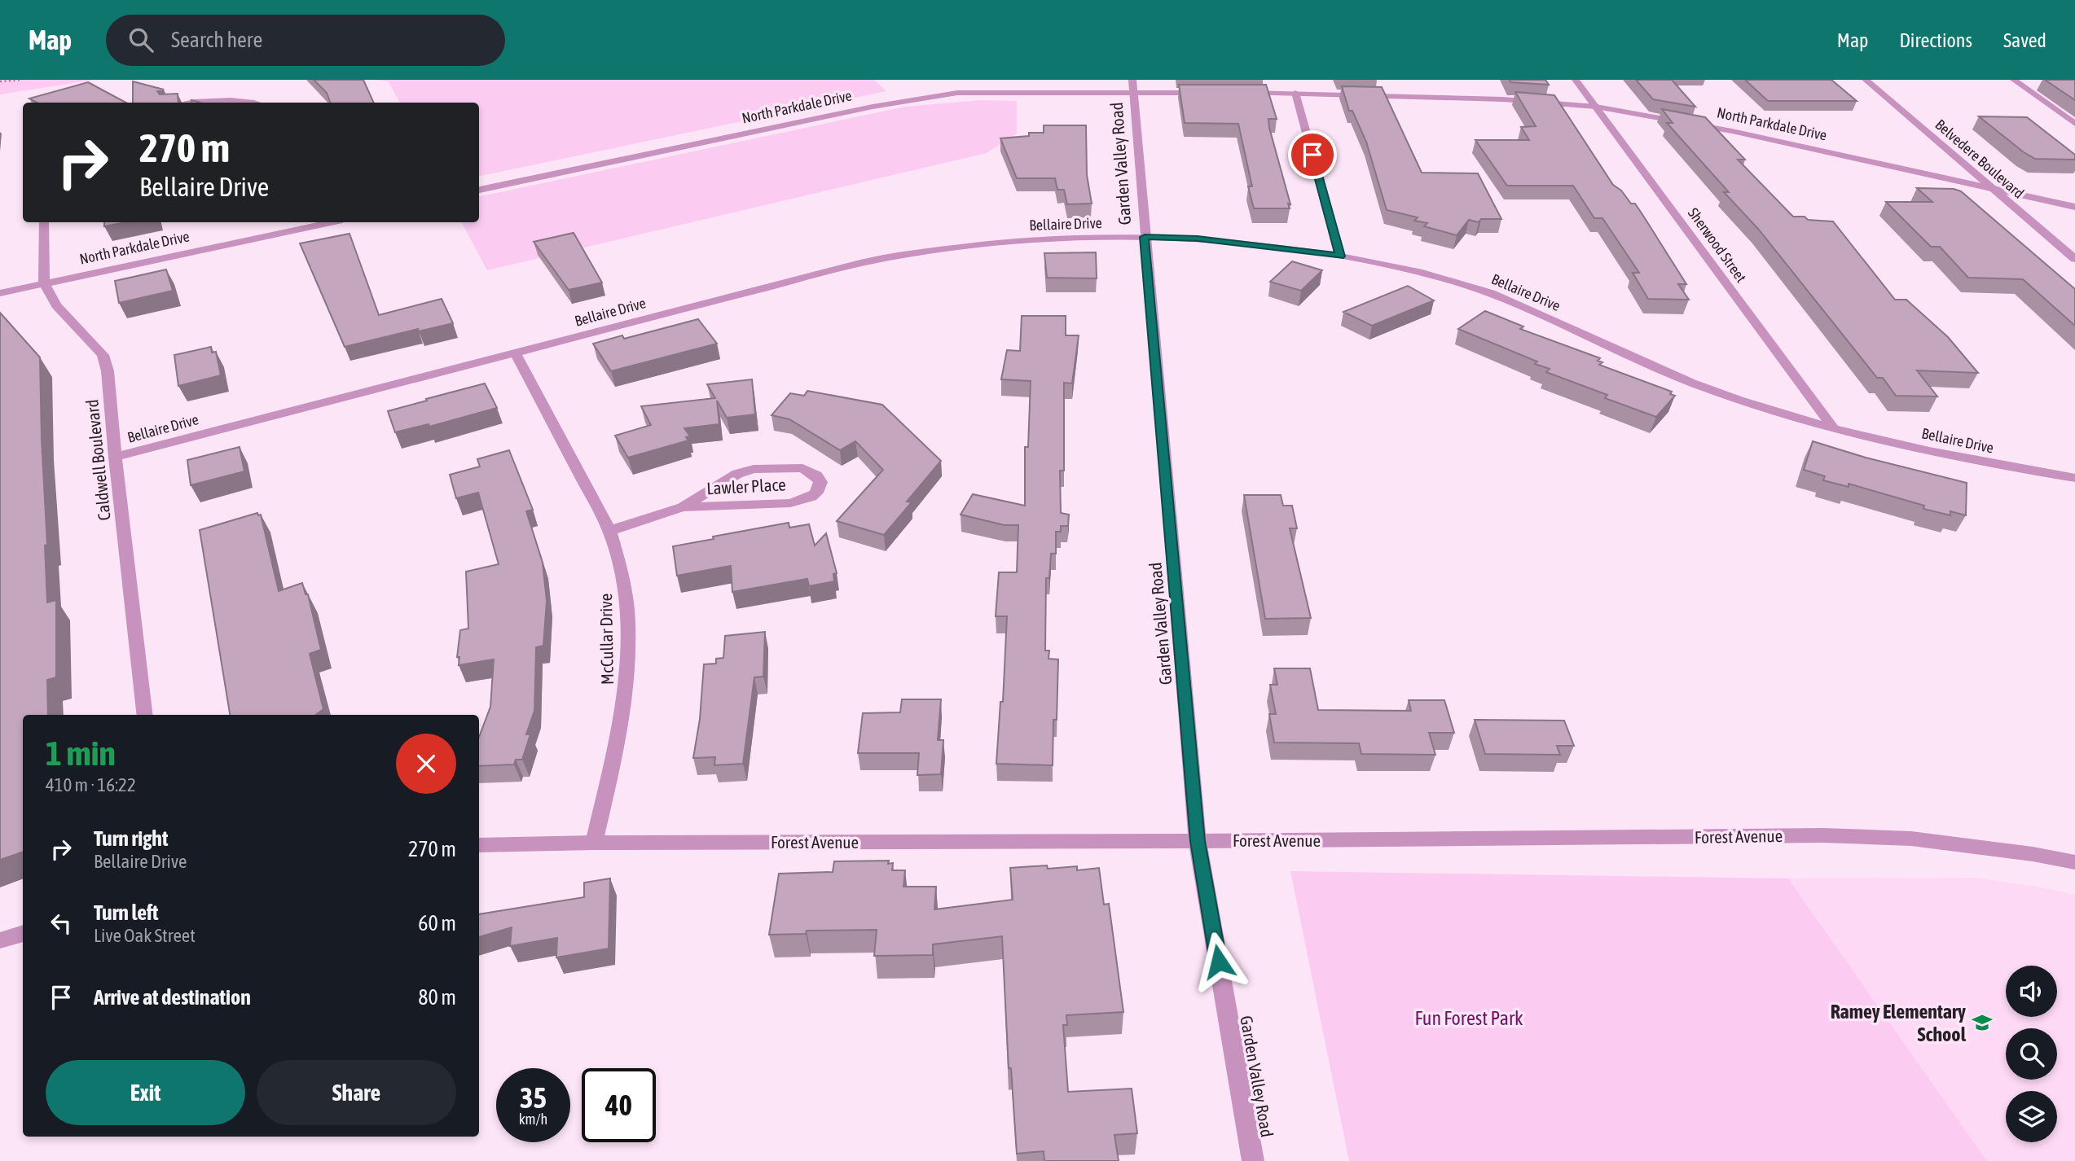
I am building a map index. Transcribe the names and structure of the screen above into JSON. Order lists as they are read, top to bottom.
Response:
{
  "streets": {
    "street": [
      "North Parkdale Drive",
      "Belvedere Boulevard",
      "Garden Valley Road",
      "Bellaire Drive",
      "Sherwood Street",
      "Caldwell Boulevard",
      "Lawler Place",
      "McCullar Drive",
      "Forest Avenue"
    ]
  },
  "crossings": [
    ["North Parkdale Drive", "Belvedere Boulevard"],
    ["North Parkdale Drive", "Garden Valley Road"],
    ["North Parkdale Drive", "Sherwood Street"],
    ["North Parkdale Drive", "Caldwell Boulevard"],
    ["Garden Valley Road", "Bellaire Drive"],
    ["Garden Valley Road", "Forest Avenue"],
    ["Bellaire Drive", "Sherwood Street"],
    ["Bellaire Drive", "Caldwell Boulevard"],
    ["Bellaire Drive", "McCullar Drive"],
    ["Lawler Place", "McCullar Drive"],
    ["McCullar Drive", "Forest Avenue"]
  ],
  "parks": ["Fun Forest Park"],
  "places": {
    "school or university": ["Ramey Elementary School"]
  },
  "page": {
    "header": "Map",
    "search": "Search here",
    "nav": ["Map", "Directions", "Saved"],
    "turn": ["270 m", "Bellaire Drive"],
    "heading": ["1 min", "410 m · 16:22"],
    "list": [
      {
        "name": "Turn right",
        "note": "Bellaire Drive",
        "value": "270 m"
      },
      {
        "name": "Turn left",
        "note": "Live Oak Street",
        "value": "60 m"
      },
      {
        "name": "Arrive at destination",
        "value": "80 m"
      }
    ],
    "buttons": ["Exit", "Share"],
    "speed": "35 km/h",
    "limit": "40"
  }
}
